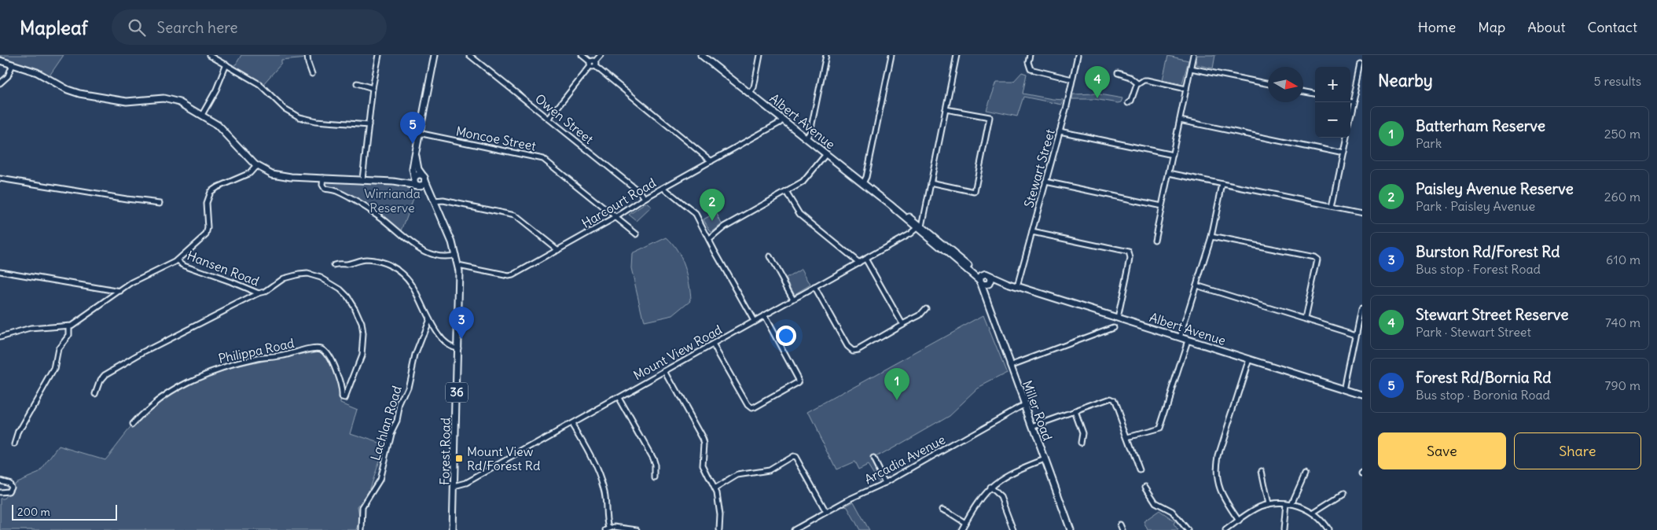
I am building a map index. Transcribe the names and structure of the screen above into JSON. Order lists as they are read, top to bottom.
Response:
{
  "streets": {
    "main road": [
      "Albert Avenue",
      "36",
      "Miller Road",
      "Forest Road"
    ],
    "street": [
      "Owen Street",
      "Moncoe Street",
      "Stewart Street",
      "Harcourt Road",
      "Hansen Road",
      "Philippa Road",
      "Mount View Road",
      "Lachlan Road",
      "Arcadia Avenue"
    ]
  },
  "crossings": [
    ["Owen Street", "Harcourt Road"],
    ["Albert Avenue", "Stewart Street"],
    ["Albert Avenue", "Harcourt Road"],
    ["Albert Avenue", "Mount View Road"],
    ["Albert Avenue", "Miller Road"],
    ["Moncoe Street", "Harcourt Road"],
    ["Moncoe Street", "36"],
    ["Harcourt Road", "Forest Road"],
    ["Hansen Road", "Philippa Road"],
    ["Mount View Road", "Forest Road"],
    ["36", "Forest Road"],
    ["Miller Road", "Arcadia Avenue"]
  ],
  "parks": ["Wirrianda Reserve"],
  "places": {
    "transit": ["Mount View Rd/Forest Rd"]
  },
  "scale_bar": "200 m",
  "north": "right",
  "page": {
    "header": "Mapleaf",
    "search": "Search here",
    "nav": [
      "Home",
      "Map",
      "About",
      "Contact"
    ],
    "heading": ["Nearby", "5 results"],
    "pins": [
      "4",
      "5",
      "2",
      "3",
      "1"
    ],
    "map_buttons": ["+", "−"],
    "list": [
      {
        "mark": "1",
        "name": "Batterham Reserve",
        "note": "Park",
        "value": "250 m"
      },
      {
        "mark": "2",
        "name": "Paisley Avenue Reserve",
        "note": "Park · Paisley Avenue",
        "value": "260 m"
      },
      {
        "mark": "3",
        "name": "Burston Rd/Forest Rd",
        "note": "Bus stop · Forest Road",
        "value": "610 m"
      },
      {
        "mark": "4",
        "name": "Stewart Street Reserve",
        "note": "Park · Stewart Street",
        "value": "740 m"
      },
      {
        "mark": "5",
        "name": "Forest Rd/Bornia Rd",
        "note": "Bus stop · Boronia Road",
        "value": "790 m"
      }
    ],
    "buttons": ["Save", "Share"],
    "scale": "200 m"
  }
}
